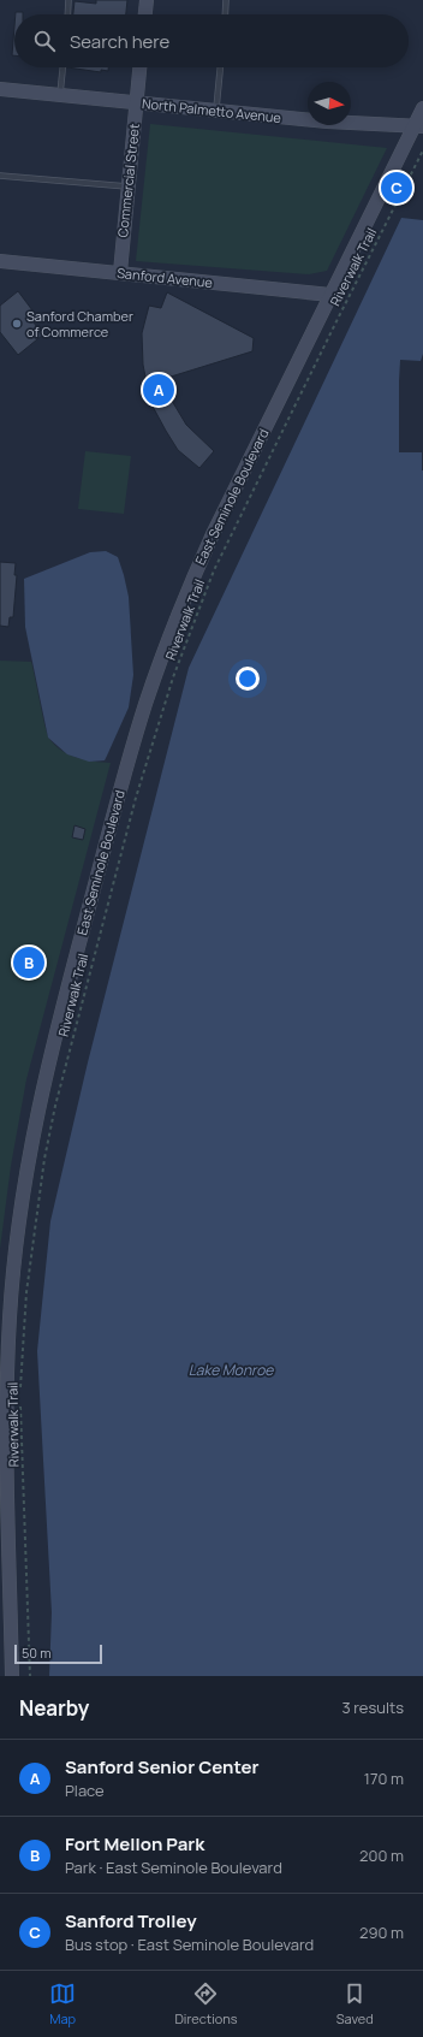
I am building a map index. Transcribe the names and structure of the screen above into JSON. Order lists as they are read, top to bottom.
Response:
{
  "streets": {
    "street": [
      "North Palmetto Avenue",
      "Commercial Street",
      "Sanford Avenue",
      "East Seminole Boulevard"
    ],
    "path": ["Riverwalk Trail"]
  },
  "crossings": [
    ["North Palmetto Avenue", "Commercial Street"],
    ["North Palmetto Avenue", "East Seminole Boulevard"],
    ["Commercial Street", "Sanford Avenue"],
    ["Sanford Avenue", "East Seminole Boulevard"]
  ],
  "water": ["Lake Monroe"],
  "places": ["Sanford Chamber of Commerce"],
  "scale_bar": "50 m",
  "north": "right",
  "page": {
    "search": "Search here",
    "pins": ["C", "A", "B"],
    "scale": "50 m",
    "heading": ["Nearby", "3 results"],
    "list": [
      {
        "mark": "A",
        "name": "Sanford Senior Center",
        "note": "Place",
        "value": "170 m"
      },
      {
        "mark": "B",
        "name": "Fort Mellon Park",
        "note": "Park · East Seminole Boulevard",
        "value": "200 m"
      },
      {
        "mark": "C",
        "name": "Sanford Trolley",
        "note": "Bus stop · East Seminole Boulevard",
        "value": "290 m"
      }
    ],
    "nav": ["Map", "Directions", "Saved"]
  }
}
